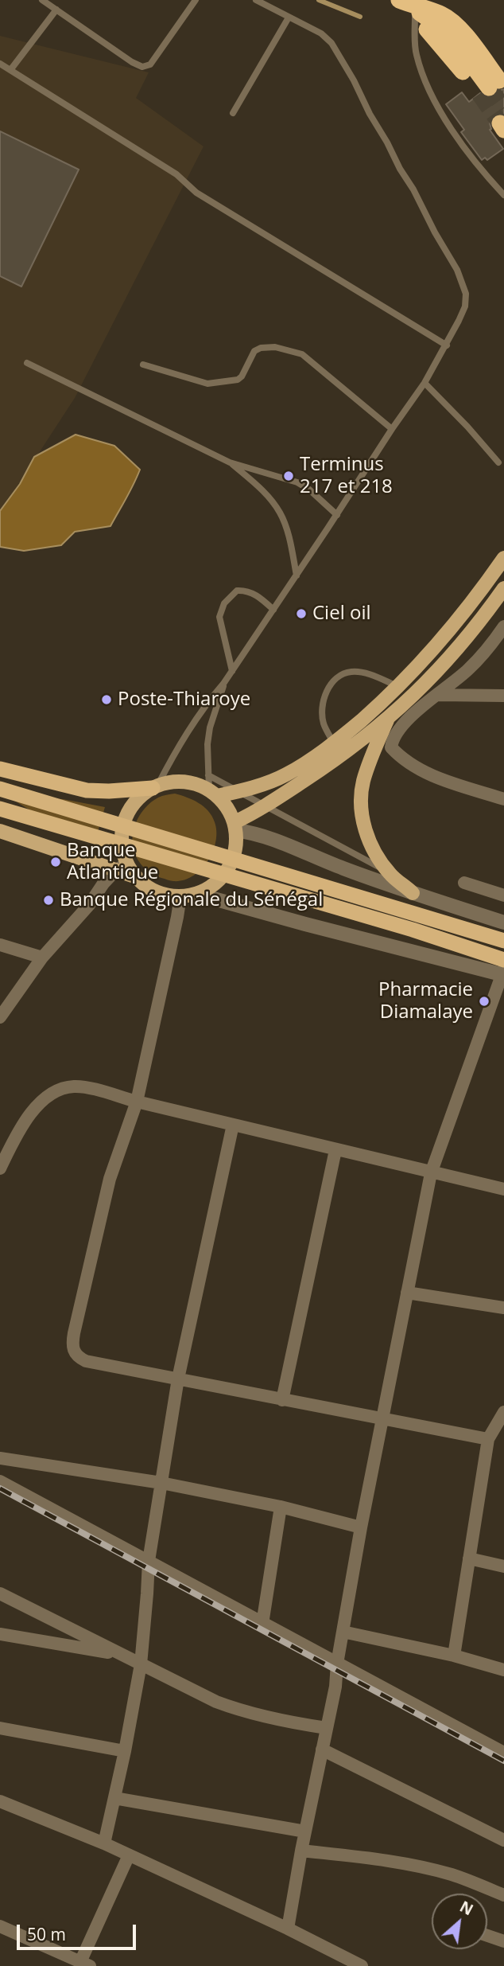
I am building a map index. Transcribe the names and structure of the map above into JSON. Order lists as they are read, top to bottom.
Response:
{
  "places": [
    "Terminus 217 et 218",
    "Ciel oil",
    "Poste-Thiaroye",
    "Banque Atlantique",
    "Banque Régionale du Sénégal",
    "Pharmacie Diamalaye"
  ],
  "scale_bar": "50 m",
  "north": "top right"
}
